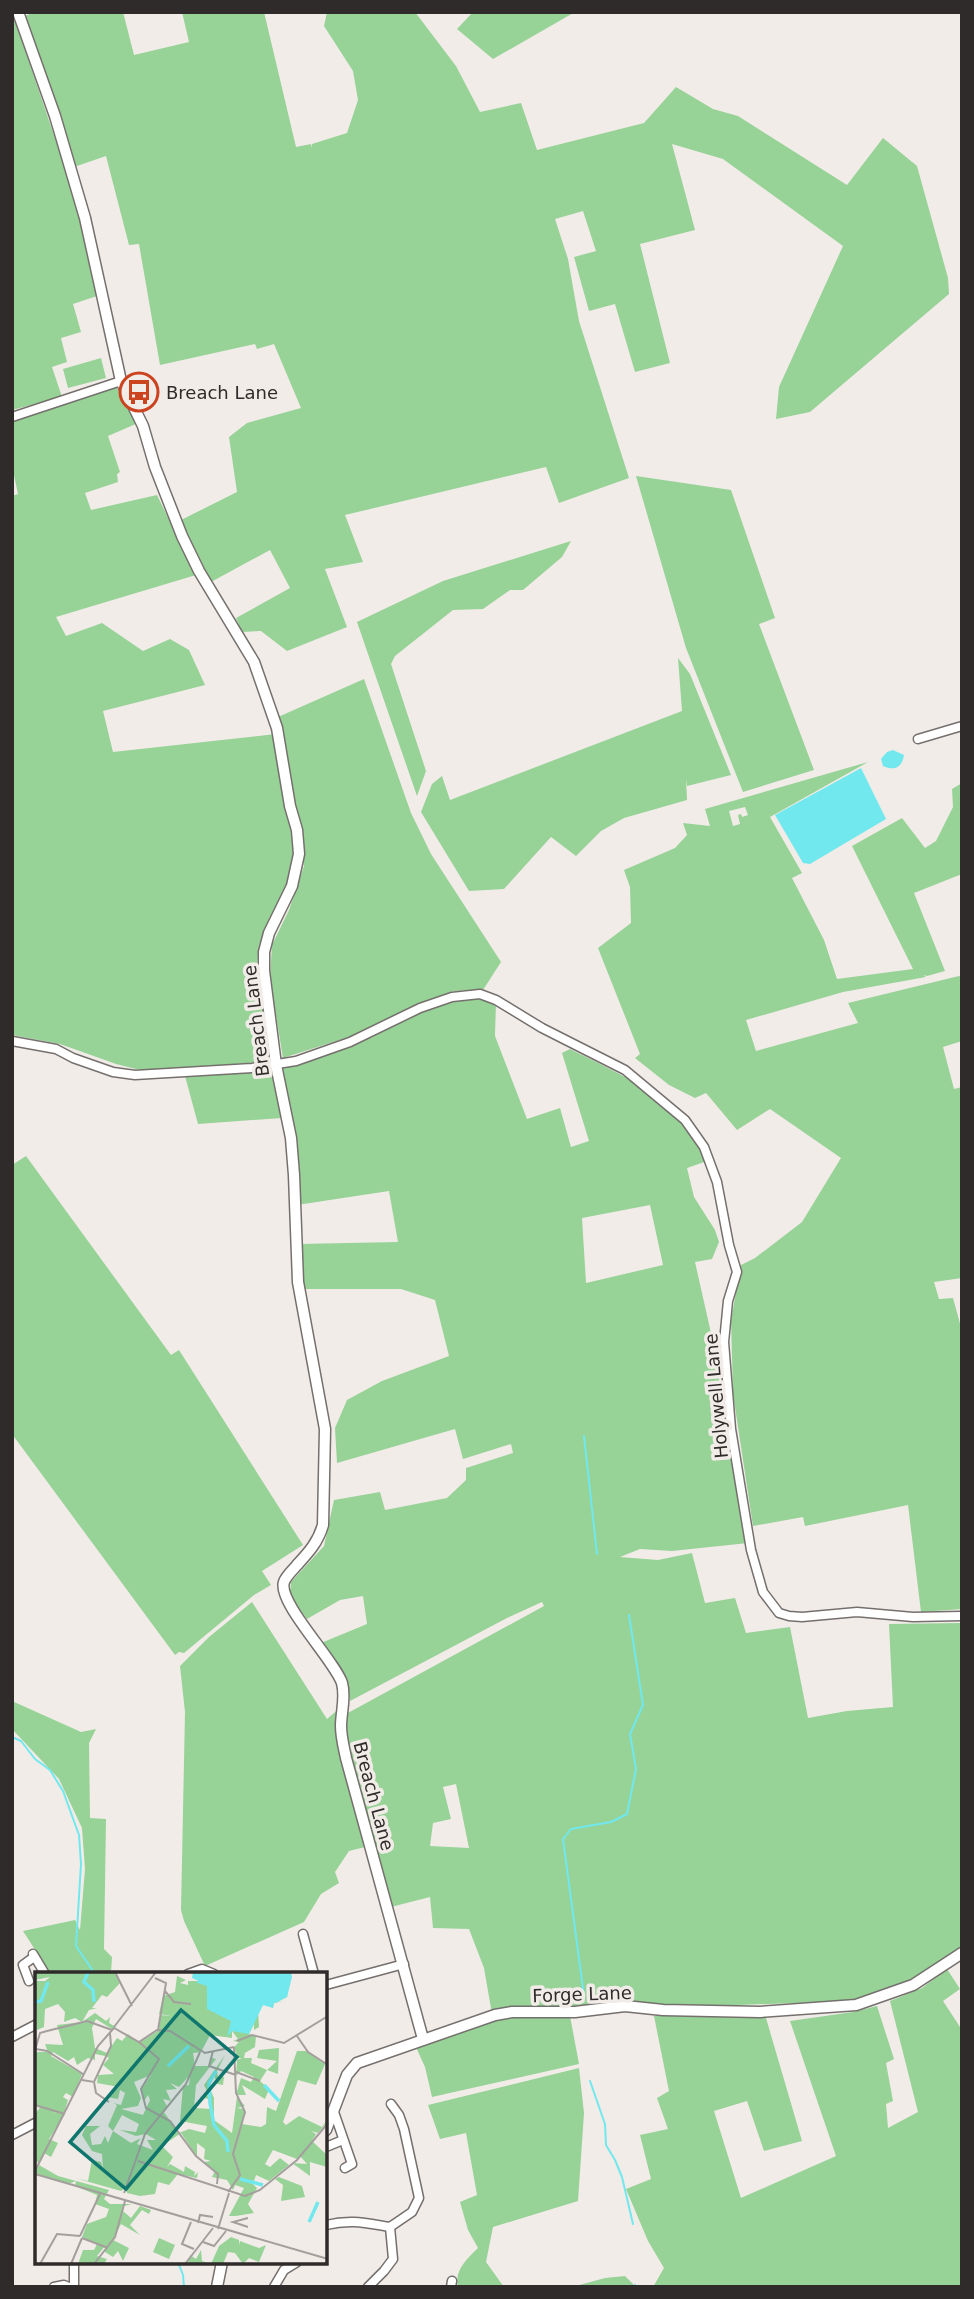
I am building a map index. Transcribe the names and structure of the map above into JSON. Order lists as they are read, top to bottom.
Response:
{
  "streets": {
    "street": ["Breach Lane", "Holywell Lane", "Forge Lane"]
  },
  "crossings": [
    ["Breach Lane", "Holywell Lane"],
    ["Breach Lane", "Forge Lane"]
  ],
  "places": {
    "bus stop": ["Breach Lane"]
  }
}
